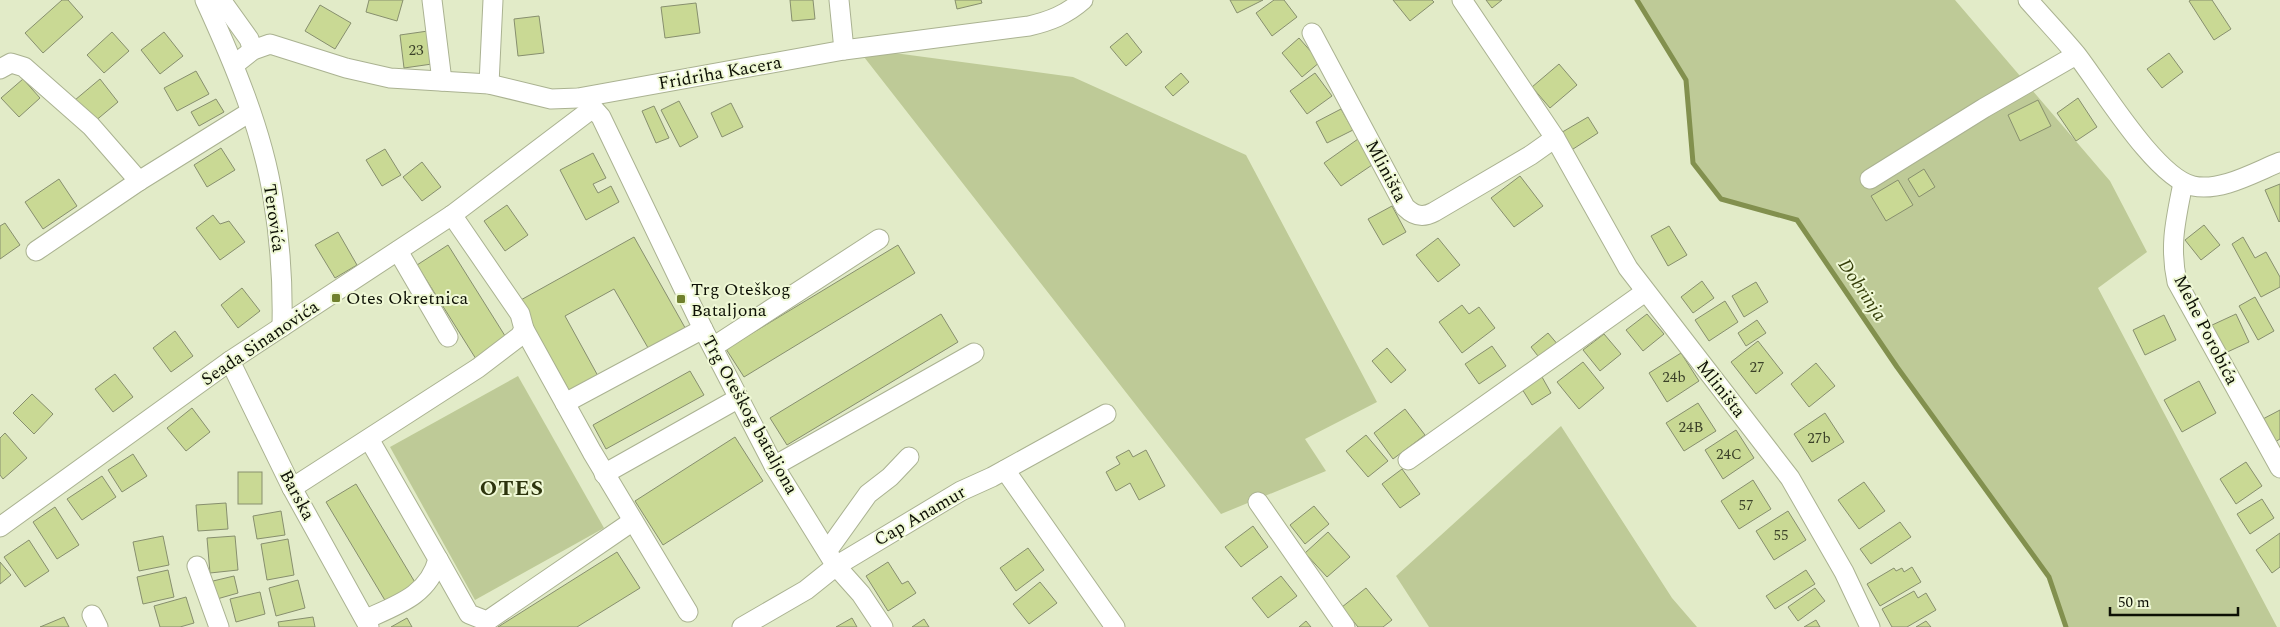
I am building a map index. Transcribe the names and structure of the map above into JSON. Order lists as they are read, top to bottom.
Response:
{
  "streets": {
    "street": [
      "Fridriha Kacera",
      "Mliništa",
      "Terovića",
      "Mehe Porobića",
      "Seada Sinanovića",
      "Trg Oteškog bataljona",
      "Barska",
      "Cap Anamur"
    ]
  },
  "crossings": [
    ["Fridriha Kacera", "Terovića"],
    ["Fridriha Kacera", "Seada Sinanovića"],
    ["Fridriha Kacera", "Trg Oteškog bataljona"],
    ["Terovića", "Seada Sinanovića"],
    ["Seada Sinanovića", "Trg Oteškog bataljona"],
    ["Seada Sinanovića", "Barska"],
    ["Trg Oteškog bataljona", "Cap Anamur"]
  ],
  "districts": ["OTES"],
  "water": ["Dobrinja"],
  "places": {
    "transit": ["Otes Okretnica", "Trg Oteškog Bataljona"]
  },
  "house_numbers": [
    "23",
    "27",
    "24b",
    "24B",
    "27b",
    "24C",
    "57",
    "55"
  ],
  "scale_bar": "50 m"
}
